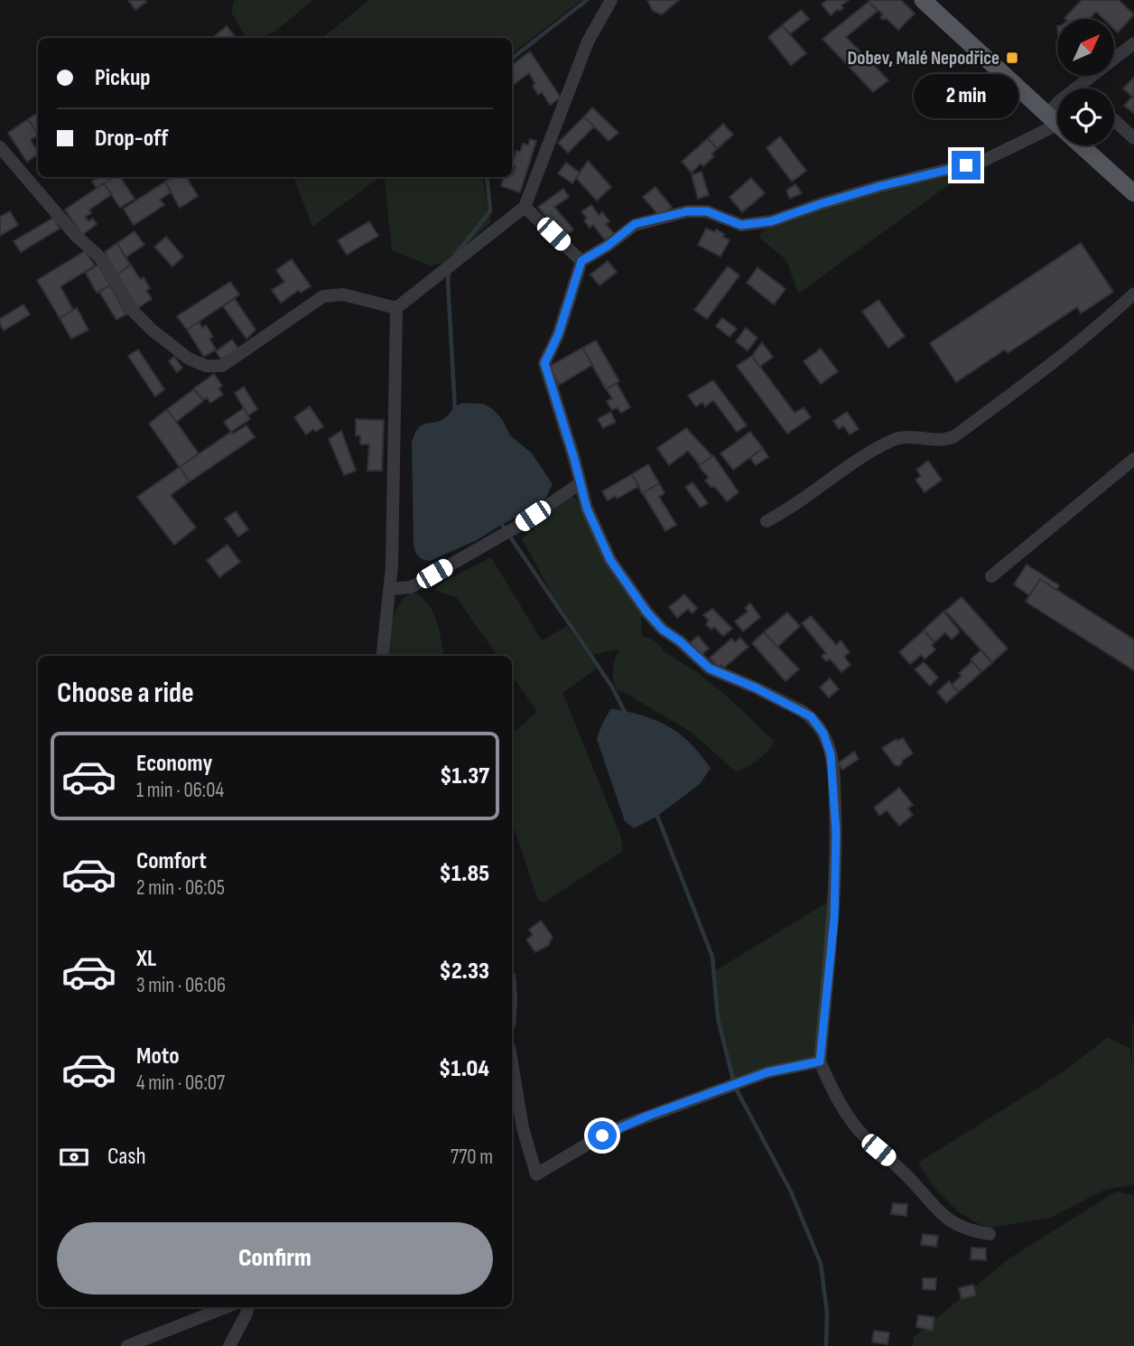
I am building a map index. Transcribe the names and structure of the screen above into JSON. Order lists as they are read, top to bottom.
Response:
{
  "places": {
    "transit": ["Dobev, Malé Nepodřice"]
  },
  "north": "top right",
  "page": {
    "banner": ["Pickup", "Drop-off"],
    "bubble": "2 min",
    "heading": "Choose a ride",
    "list": [
      {
        "name": "Economy",
        "note": "1 min · 06:04",
        "value": "$1.37"
      },
      {
        "name": "Comfort",
        "note": "2 min · 06:05",
        "value": "$1.85"
      },
      {
        "name": "XL",
        "note": "3 min · 06:06",
        "value": "$2.33"
      },
      {
        "name": "Moto",
        "note": "4 min · 06:07",
        "value": "$1.04"
      }
    ],
    "pay": ["Cash", "770 m"],
    "buttons": "Confirm"
  }
}
